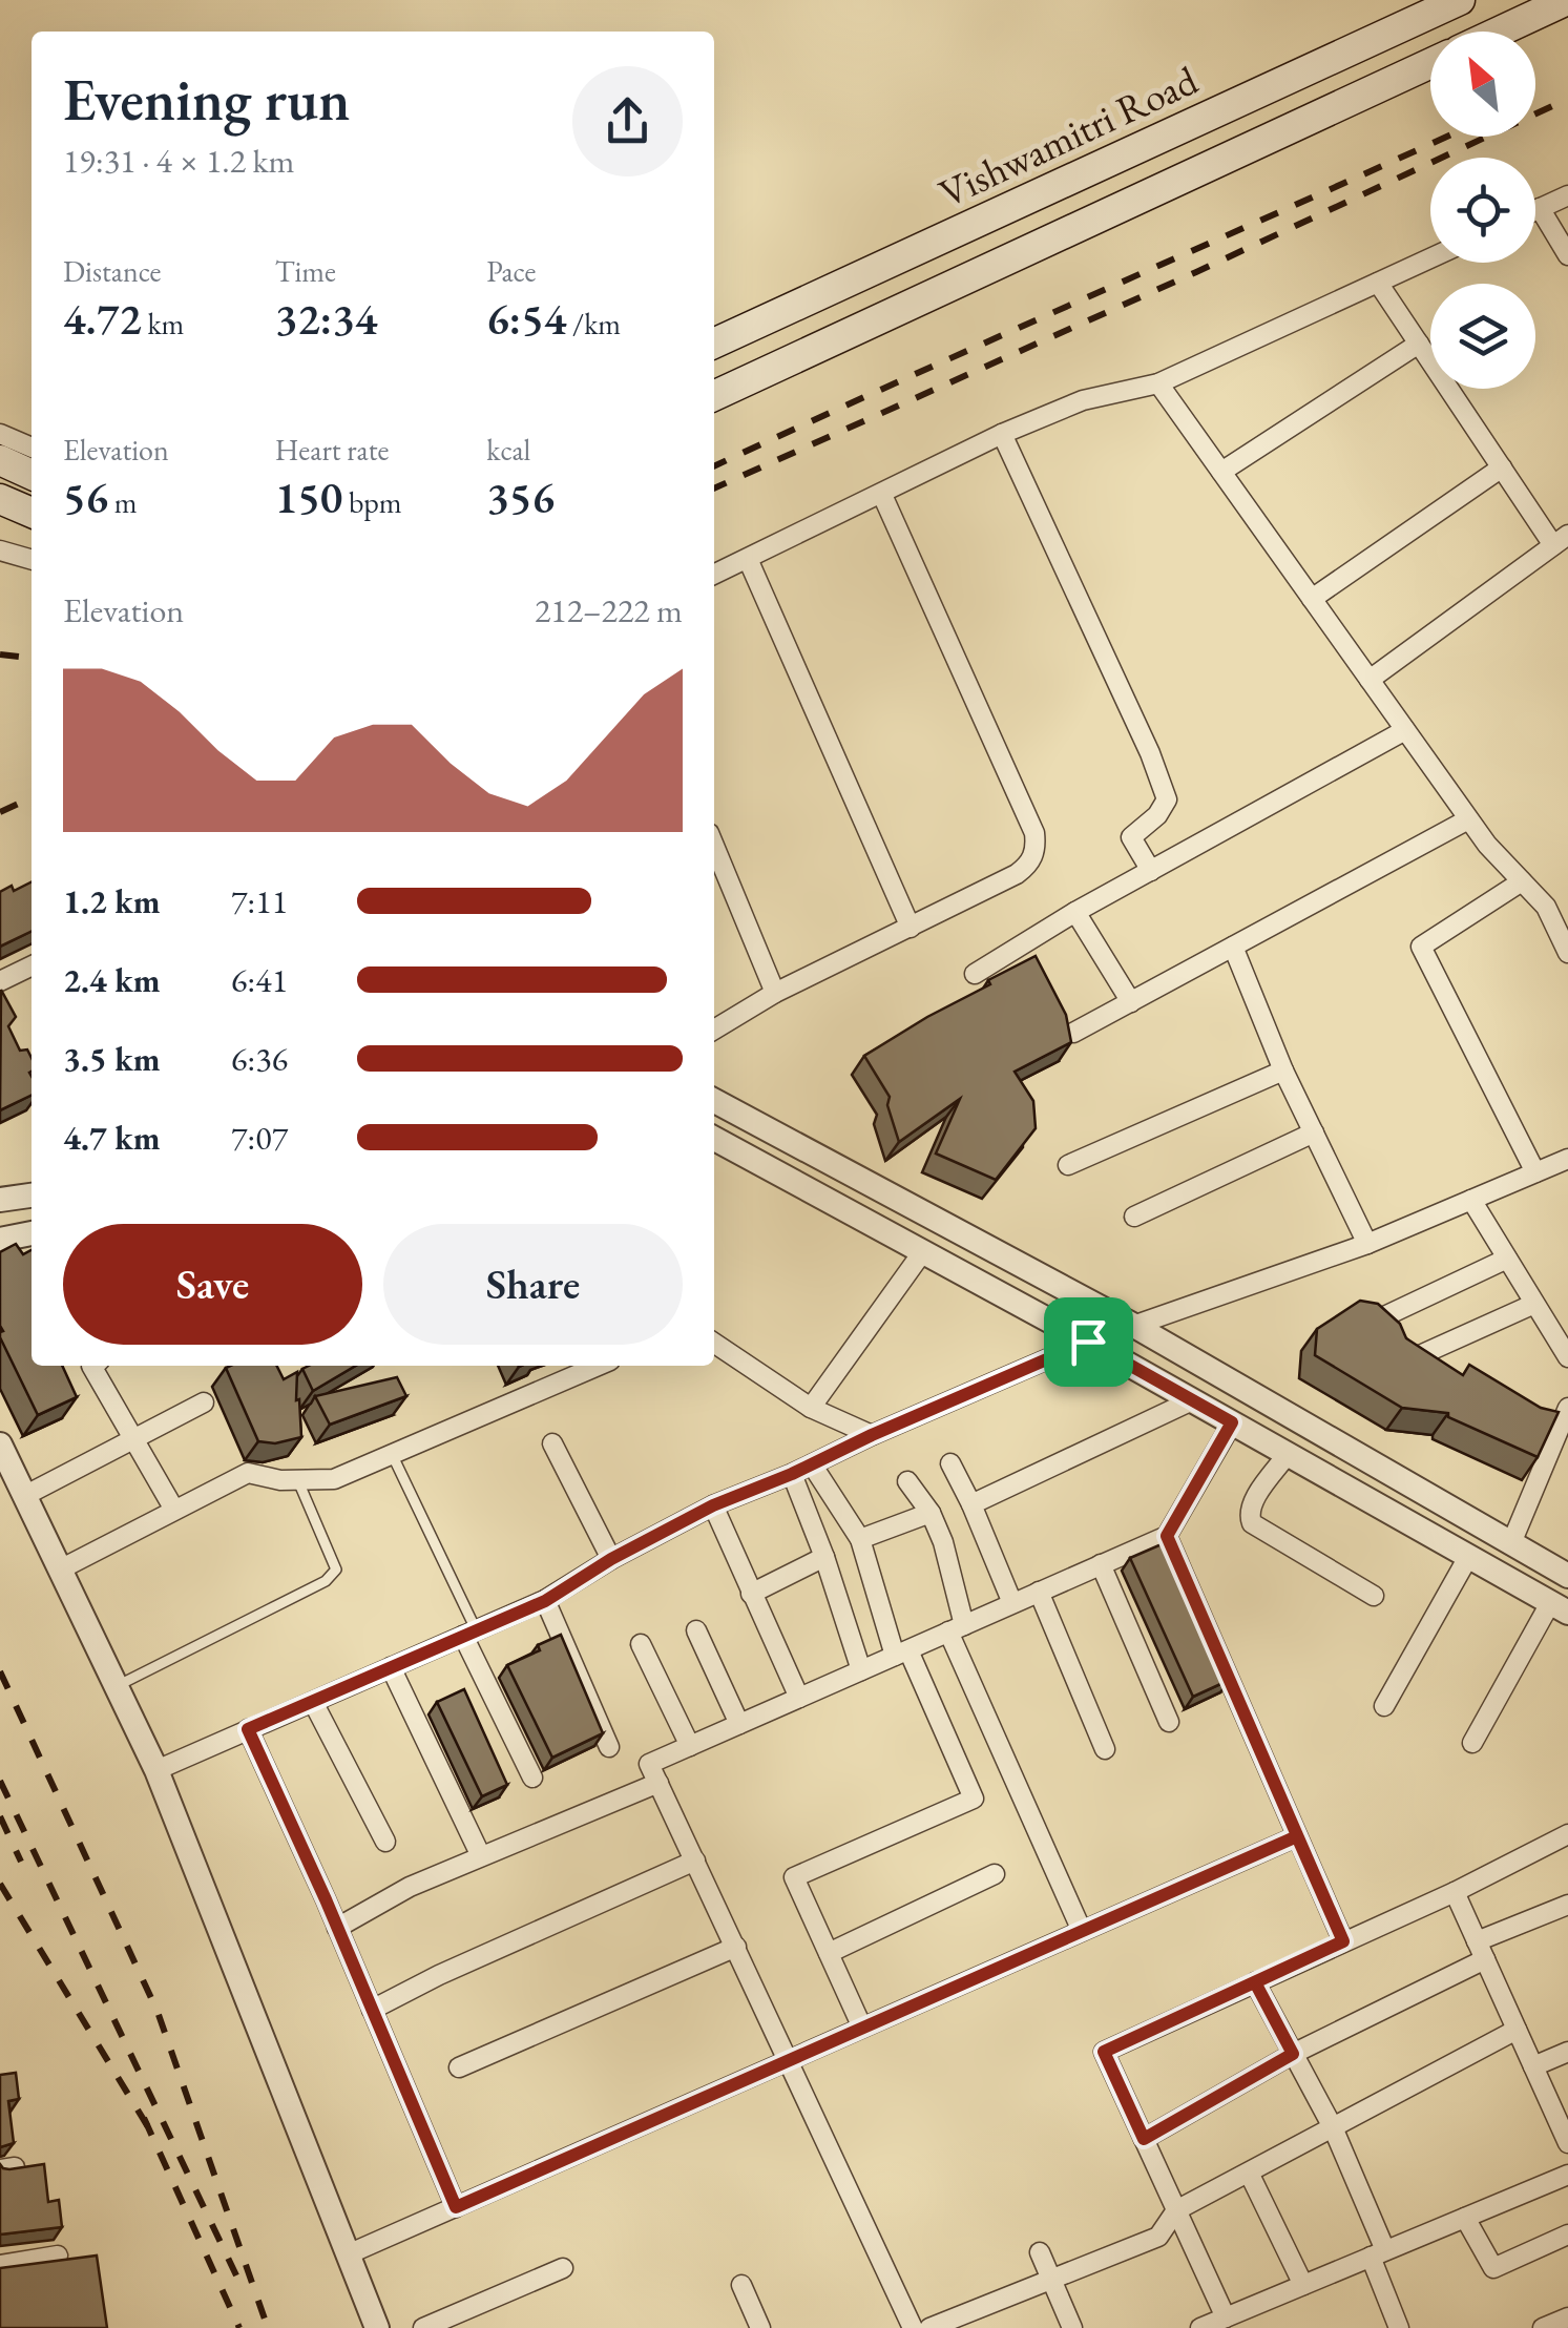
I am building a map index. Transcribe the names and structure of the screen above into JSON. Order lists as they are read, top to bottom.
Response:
{
  "streets": {
    "main road": ["Vishwamitri Road"]
  },
  "north": "top left",
  "page": {
    "heading": ["Evening run", "19:31 · 4 × 1.2 km"],
    "stats": [
      ["Distance", "4.72 km"],
      ["Time", "32:34"],
      ["Pace", "6:54 /km"],
      ["Elevation", "56 m"],
      ["Heart rate", "150 bpm"],
      ["kcal", "356"]
    ],
    "chart": ["Elevation", "212–222 m"],
    "list": [
      {
        "name": "1.2 km",
        "note": "7:11"
      },
      {
        "name": "2.4 km",
        "note": "6:41"
      },
      {
        "name": "3.5 km",
        "note": "6:36"
      },
      {
        "name": "4.7 km",
        "note": "7:07"
      }
    ],
    "buttons": ["Save", "Share"]
  }
}
